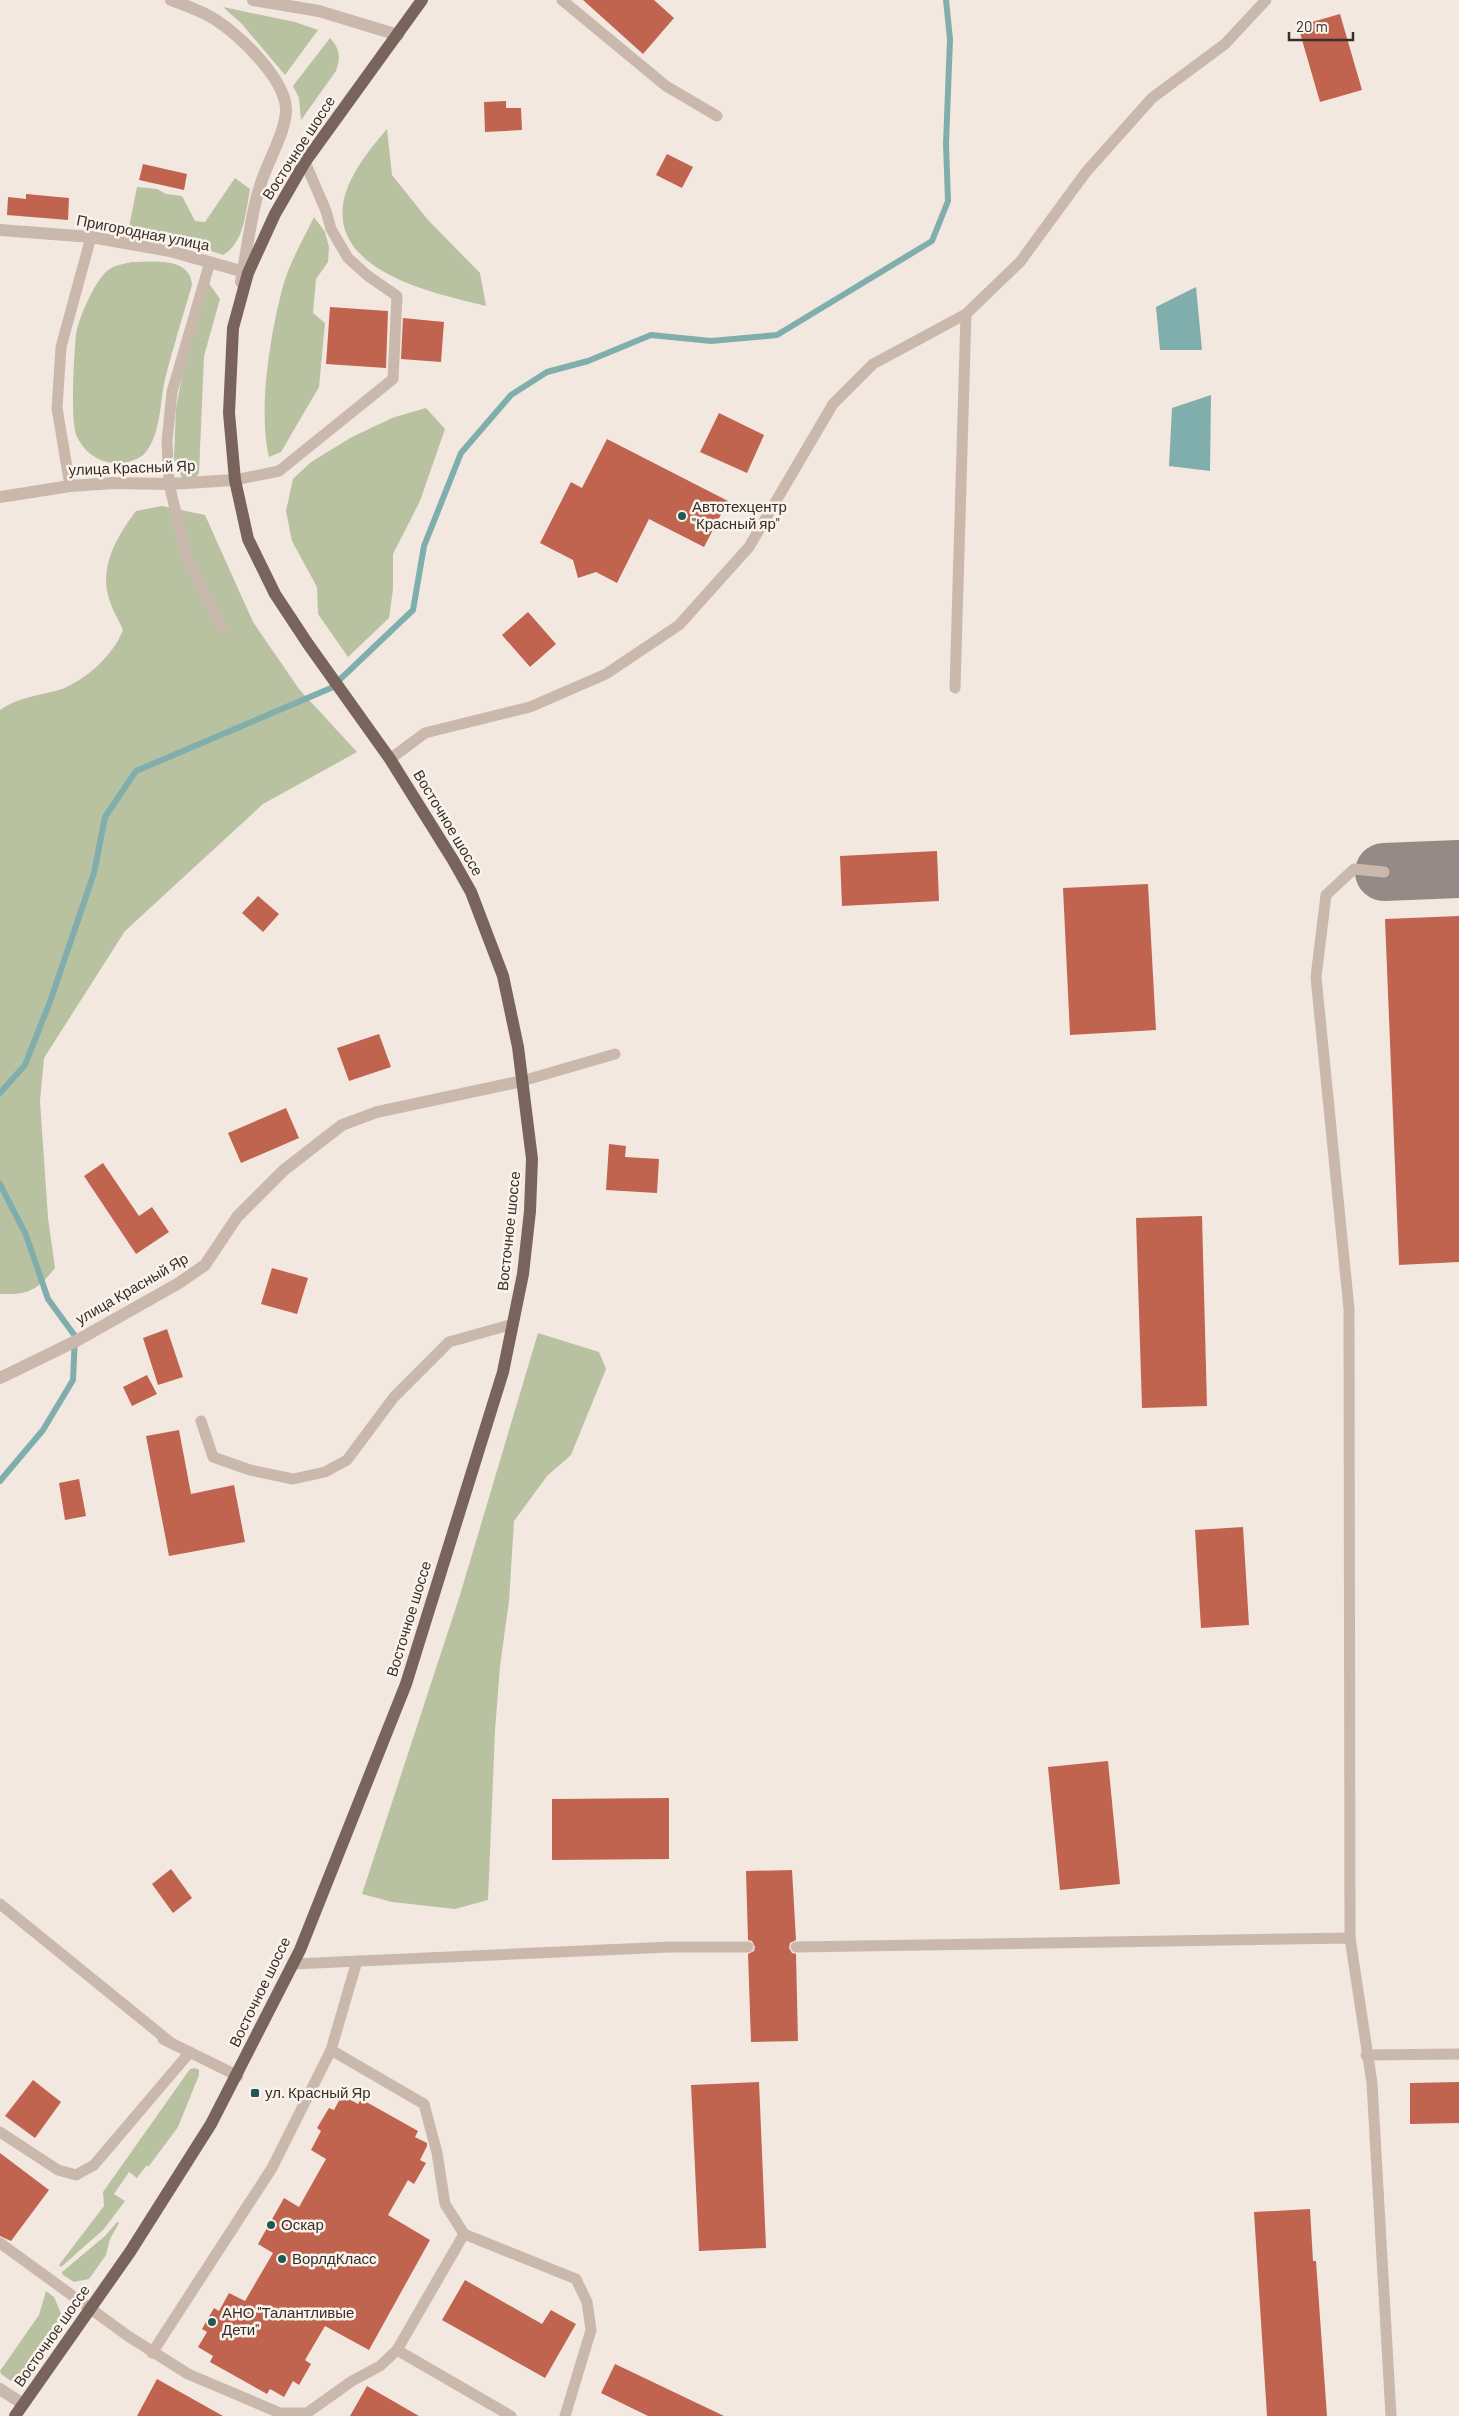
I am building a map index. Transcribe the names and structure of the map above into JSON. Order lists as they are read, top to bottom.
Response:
{
  "streets": {
    "main road": ["Восточное шоссе"],
    "street": ["Пригородная улица", "улица Красный Яр"]
  },
  "crossings": [
    ["Восточное шоссе", "Пригородная улица"],
    ["Восточное шоссе", "улица Красный Яр"]
  ],
  "places": {
    "other": [
      "Автотехцентр \"Красный яр\"",
      "Оскар",
      "ВорлдКласс",
      "АНО \"Талантливые Дети\""
    ],
    "transit": ["ул. Красный Яр"]
  },
  "scale_bar": "20 m"
}
